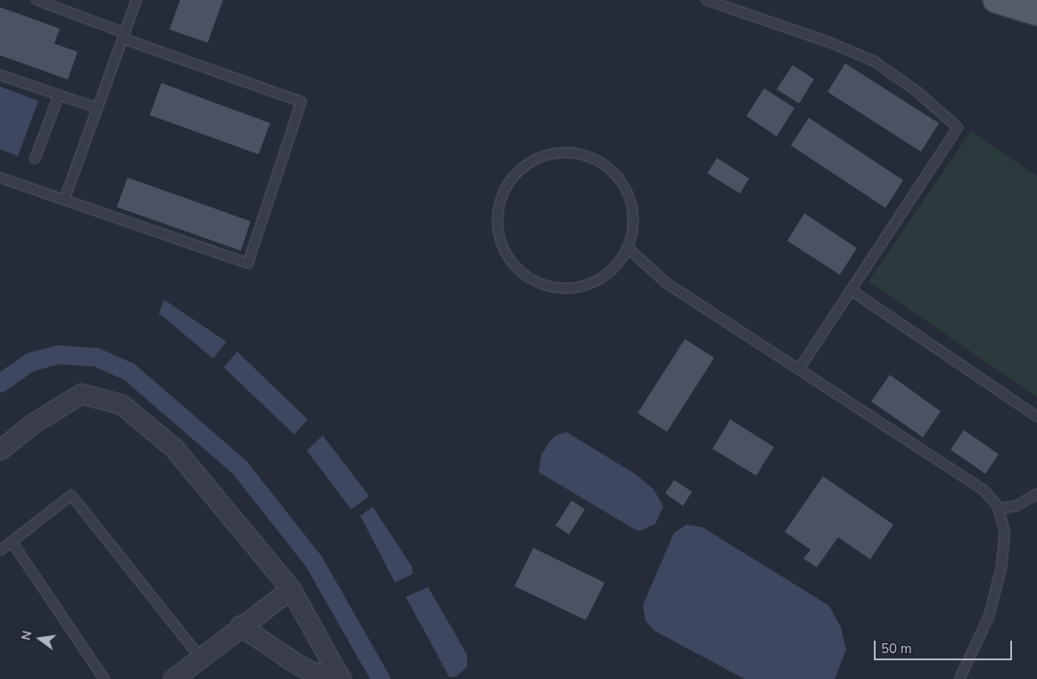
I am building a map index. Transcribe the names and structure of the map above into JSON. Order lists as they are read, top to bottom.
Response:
{
  "scale_bar": "50 m",
  "north": "left"
}
